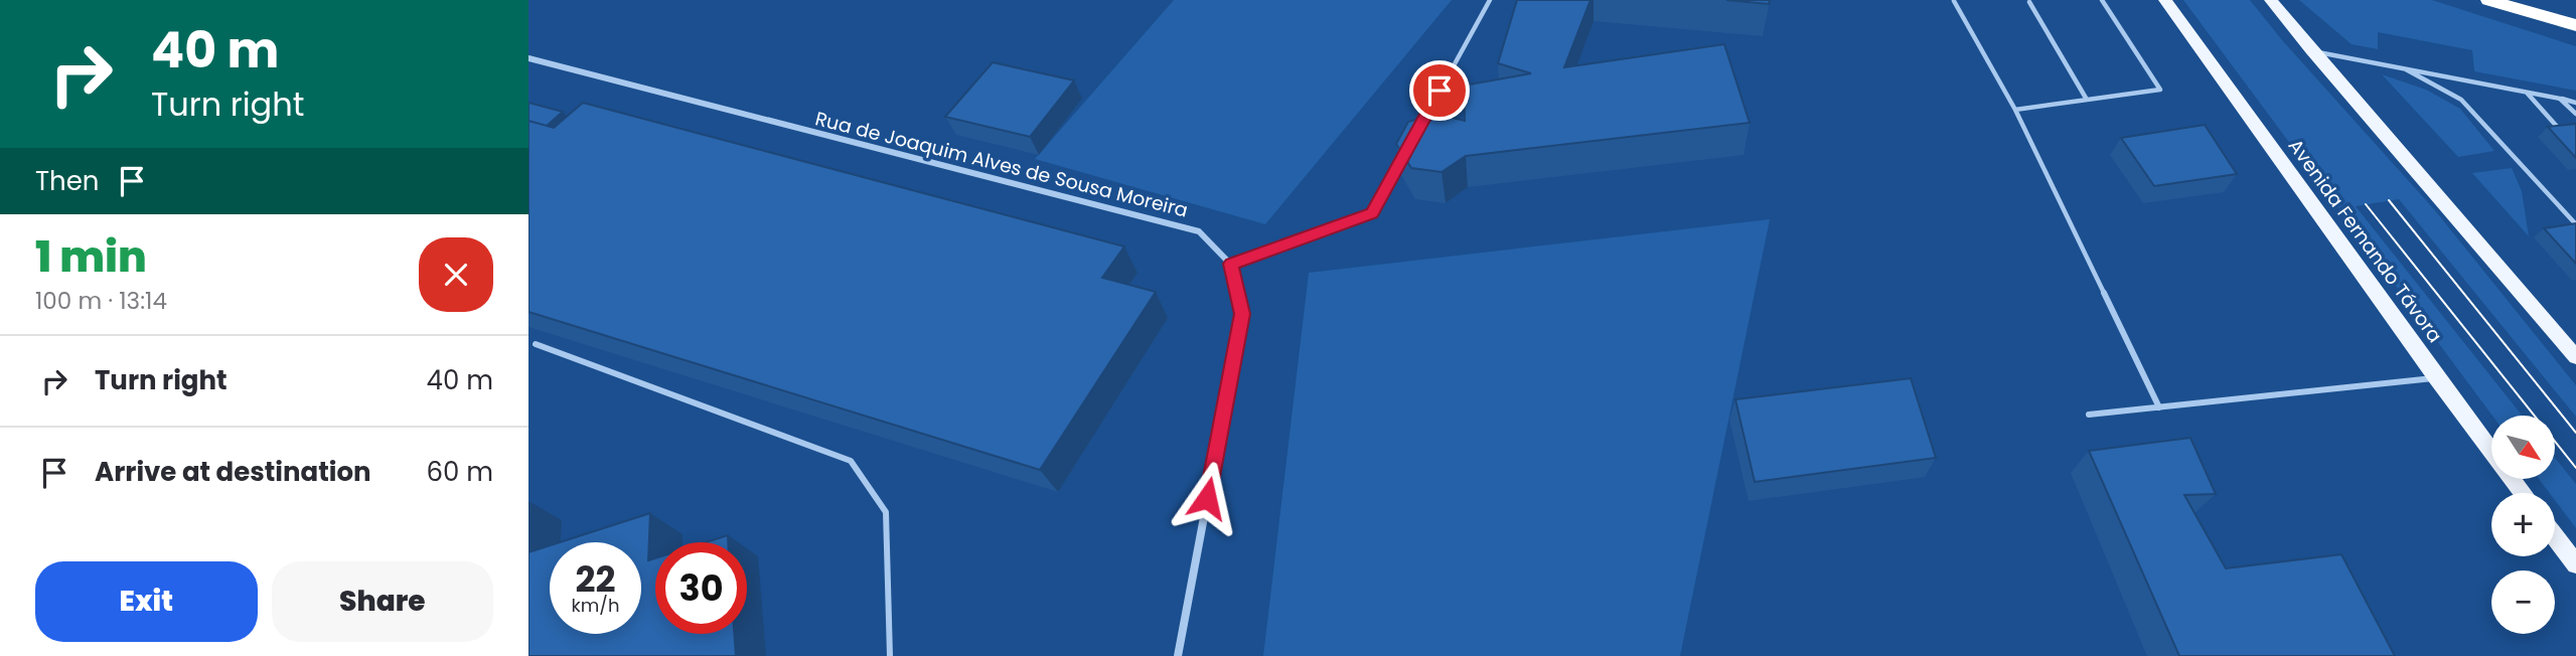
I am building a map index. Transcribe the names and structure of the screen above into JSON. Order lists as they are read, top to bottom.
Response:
{
  "streets": {
    "main road": ["Avenida Fernando Távora"],
    "street": ["Rua de Joaquim Alves de Sousa Moreira"]
  },
  "north": "bottom right",
  "page": {
    "turn": ["40 m", "Turn right"],
    "then": "Then",
    "heading": ["1 min", "100 m · 13:14"],
    "list": [
      {
        "name": "Turn right",
        "value": "40 m"
      },
      {
        "name": "Arrive at destination",
        "value": "60 m"
      }
    ],
    "map_buttons": ["+", "−"],
    "speed": "22 km/h",
    "limit": "30",
    "buttons": ["Exit", "Share"]
  }
}
